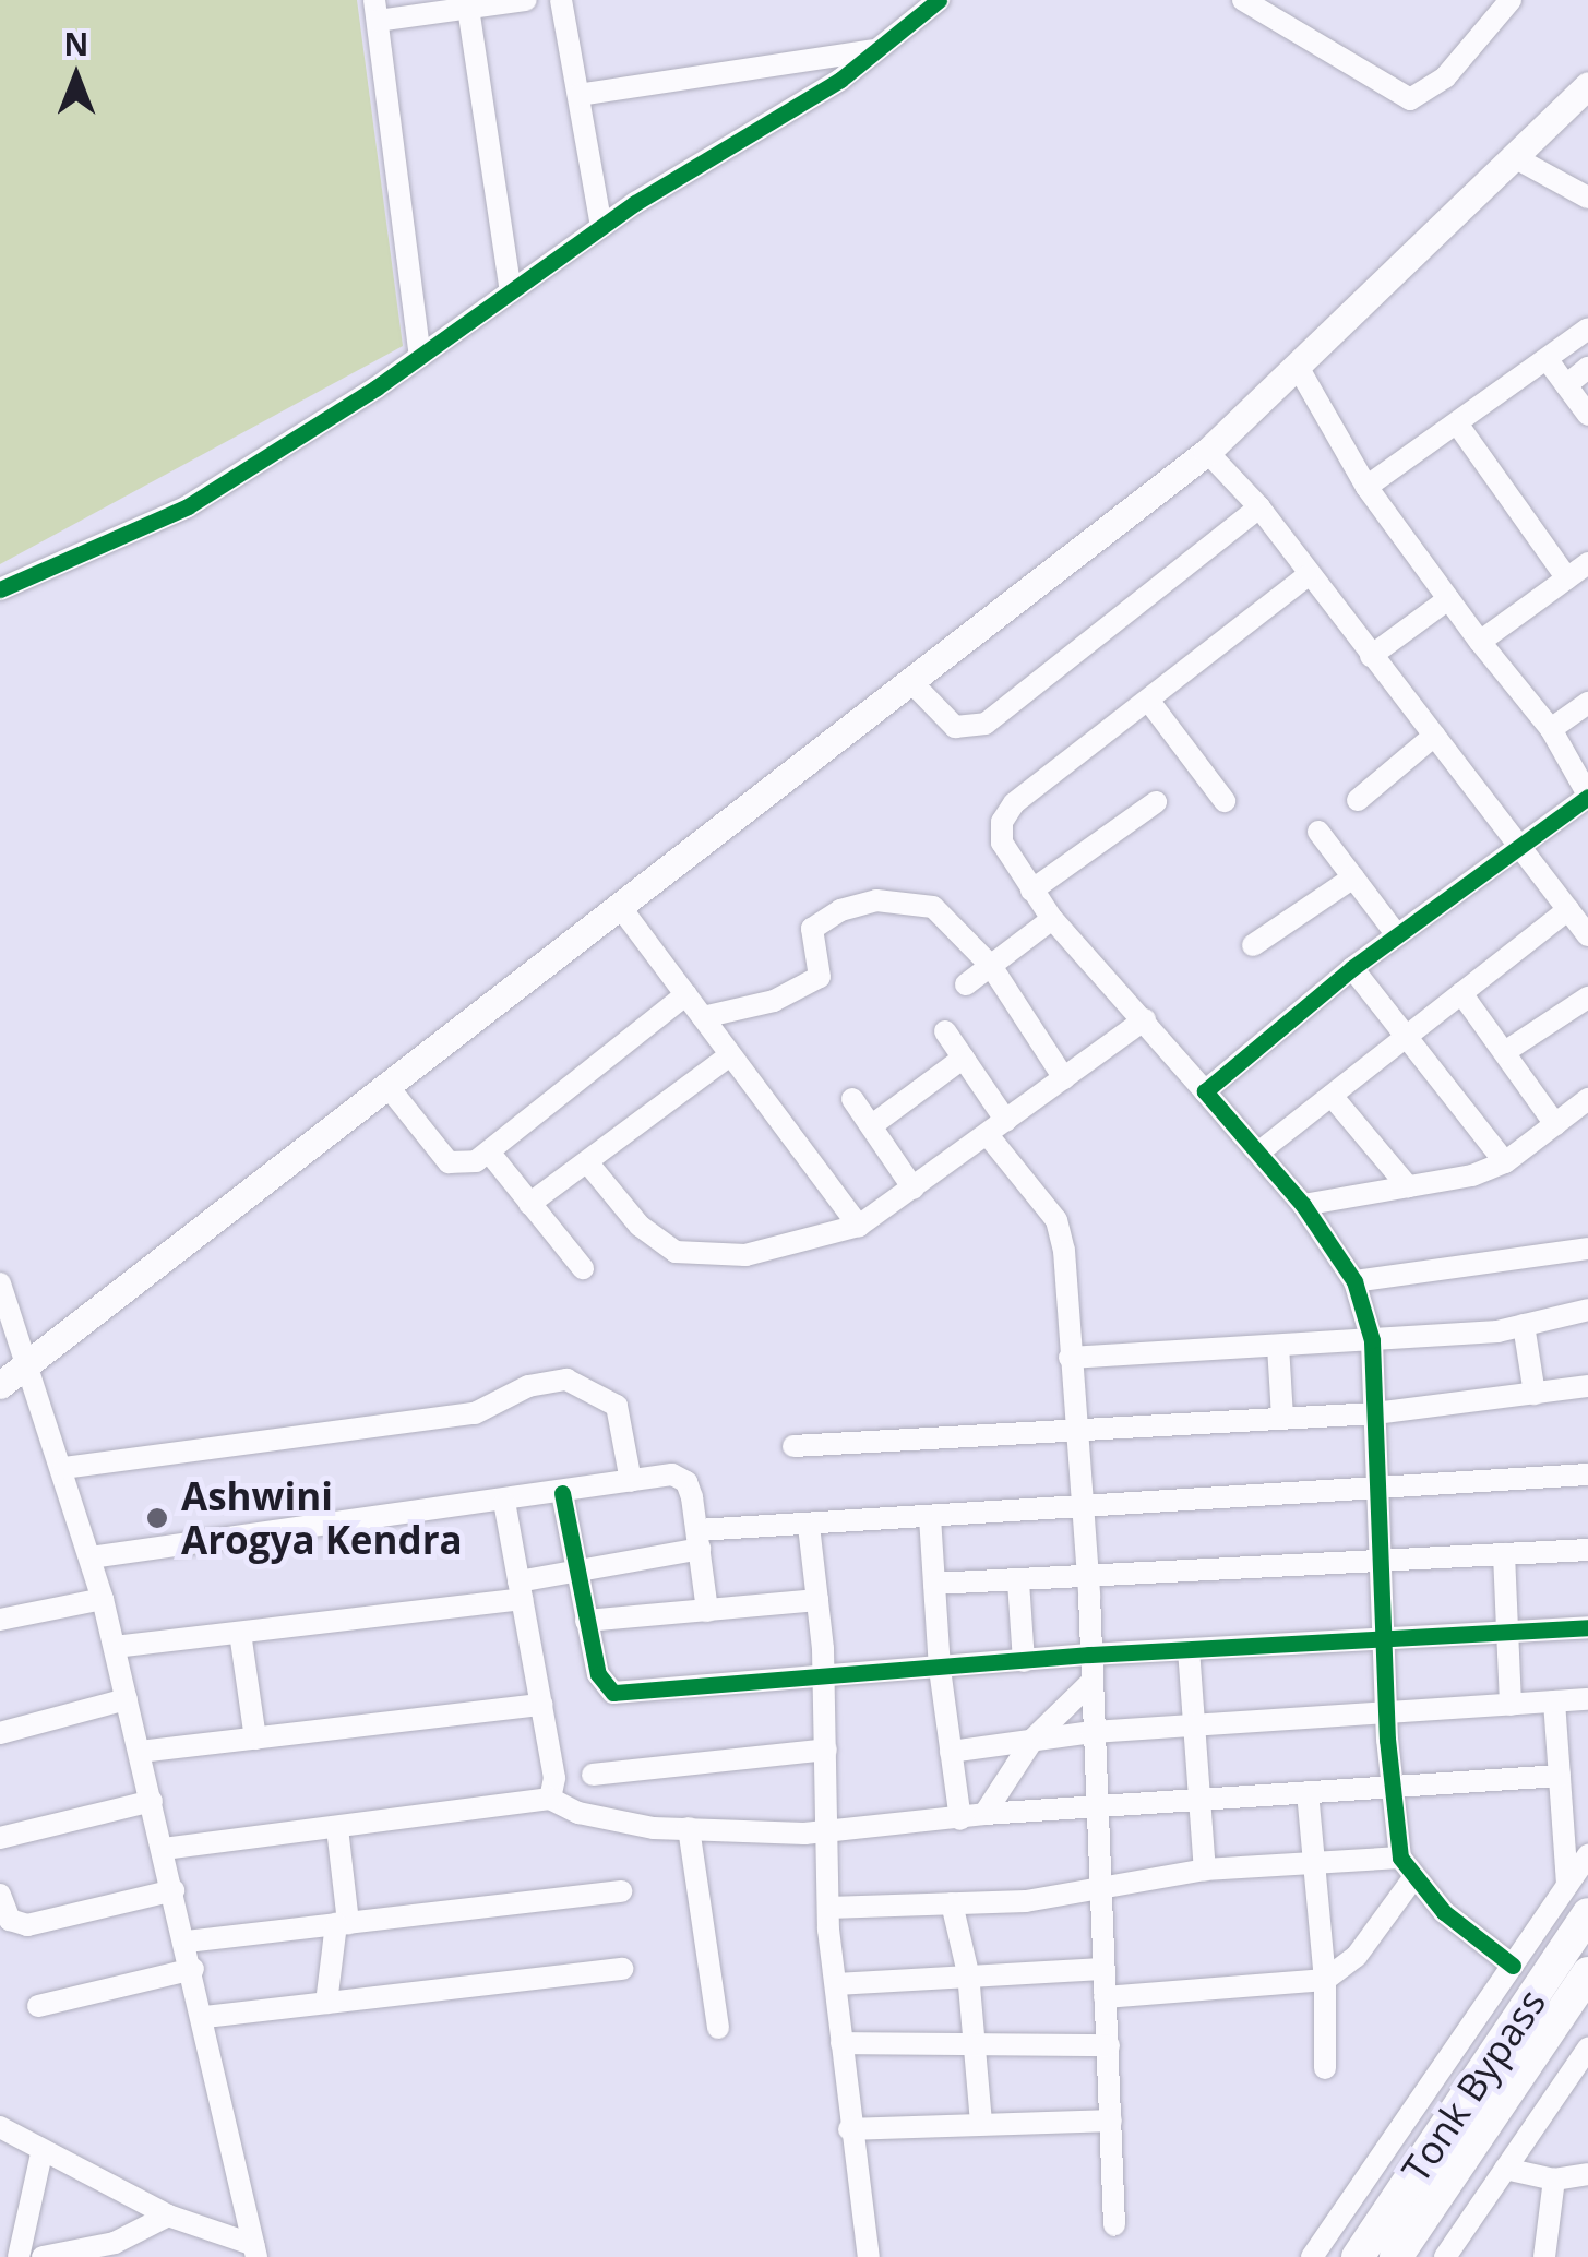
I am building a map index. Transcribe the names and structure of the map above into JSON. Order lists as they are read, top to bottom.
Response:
{
  "streets": {
    "highway": ["Tonk Bypass"]
  },
  "places": ["Ashwini Arogya Kendra"],
  "north": "top"
}
